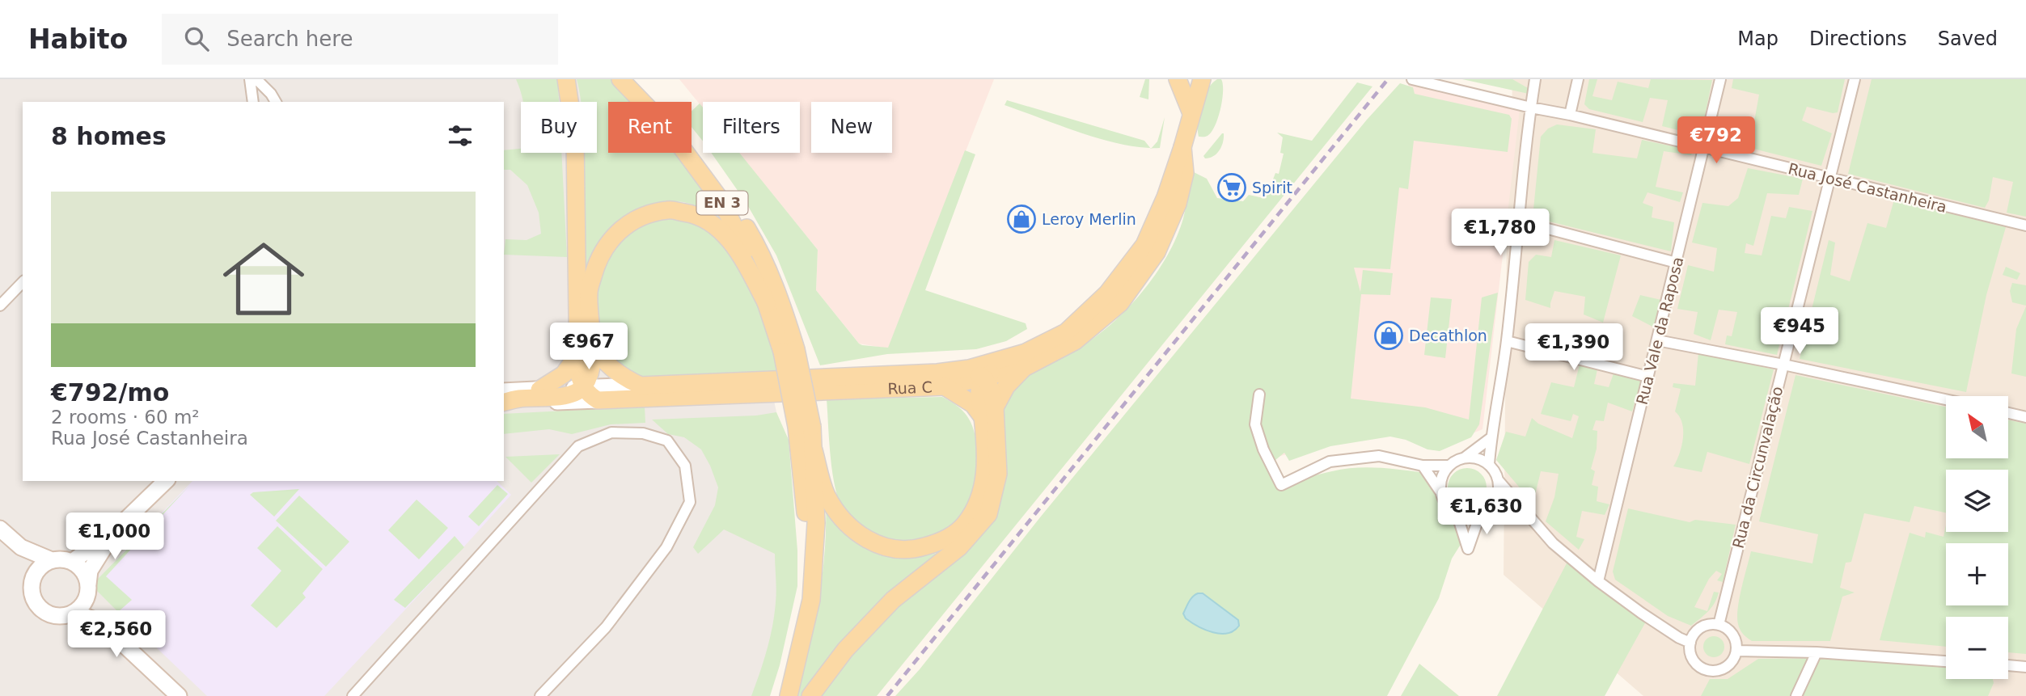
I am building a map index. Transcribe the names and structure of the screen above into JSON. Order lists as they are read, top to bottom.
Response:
{
  "streets": {
    "main road": ["EN 3", "Rua C"],
    "street": ["Rua José Castanheira", "Rua Vale da Raposa", "Rua da Circunvalação"]
  },
  "crossings": [
    ["Rua José Castanheira", "Rua Vale da Raposa"],
    ["Rua José Castanheira", "Rua da Circunvalação"]
  ],
  "places": {
    "supermarket": ["Spirit"],
    "shop": ["Leroy Merlin", "Decathlon"]
  },
  "north": "top left",
  "page": {
    "header": "Habito",
    "search": "Search here",
    "nav": ["Map", "Directions", "Saved"],
    "chip": [
      "Buy",
      "Rent",
      "Filters",
      "New"
    ],
    "heading": "8 homes",
    "price": [
      "€792",
      "€1,780",
      "€945",
      "€967",
      "€1,390",
      "€1,630",
      "€1,000",
      "€2,560"
    ],
    "list": [
      {
        "name": "€792/mo",
        "note": "2 rooms · 60 m² · Rua José Castanheira"
      }
    ],
    "map_buttons": ["+", "−"]
  }
}
